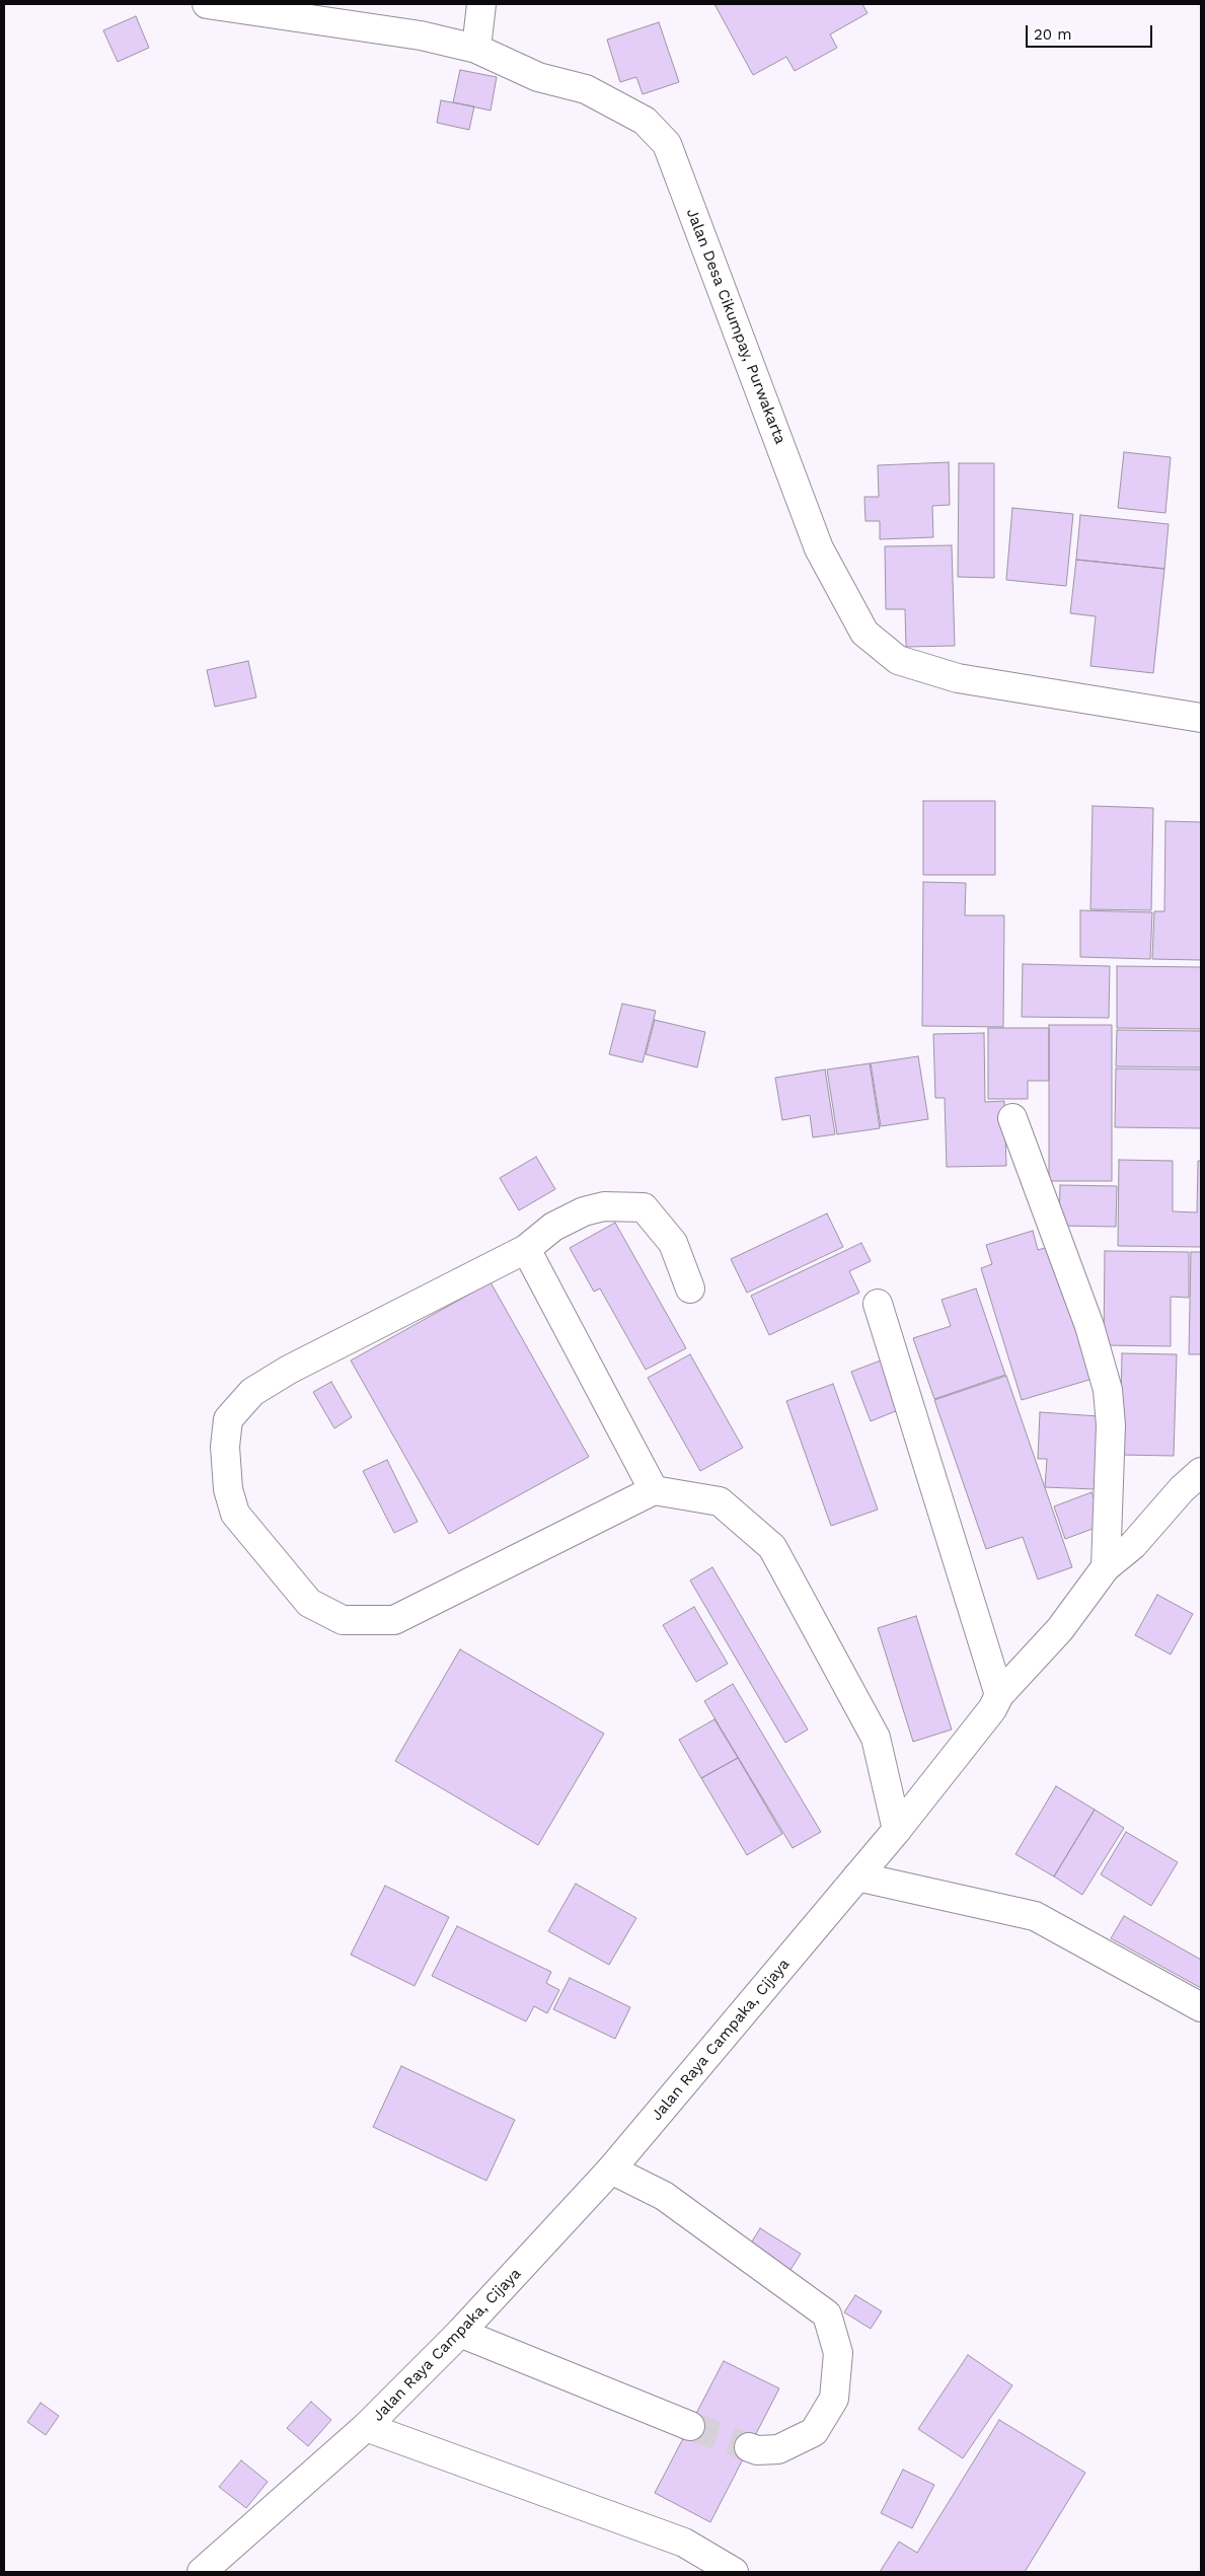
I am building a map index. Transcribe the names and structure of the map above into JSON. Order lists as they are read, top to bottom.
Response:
{
  "streets": {
    "street": ["Jalan Desa Cikumpay, Purwakarta", "Jalan Raya Campaka, Cijaya"]
  },
  "scale_bar": "20 m"
}
